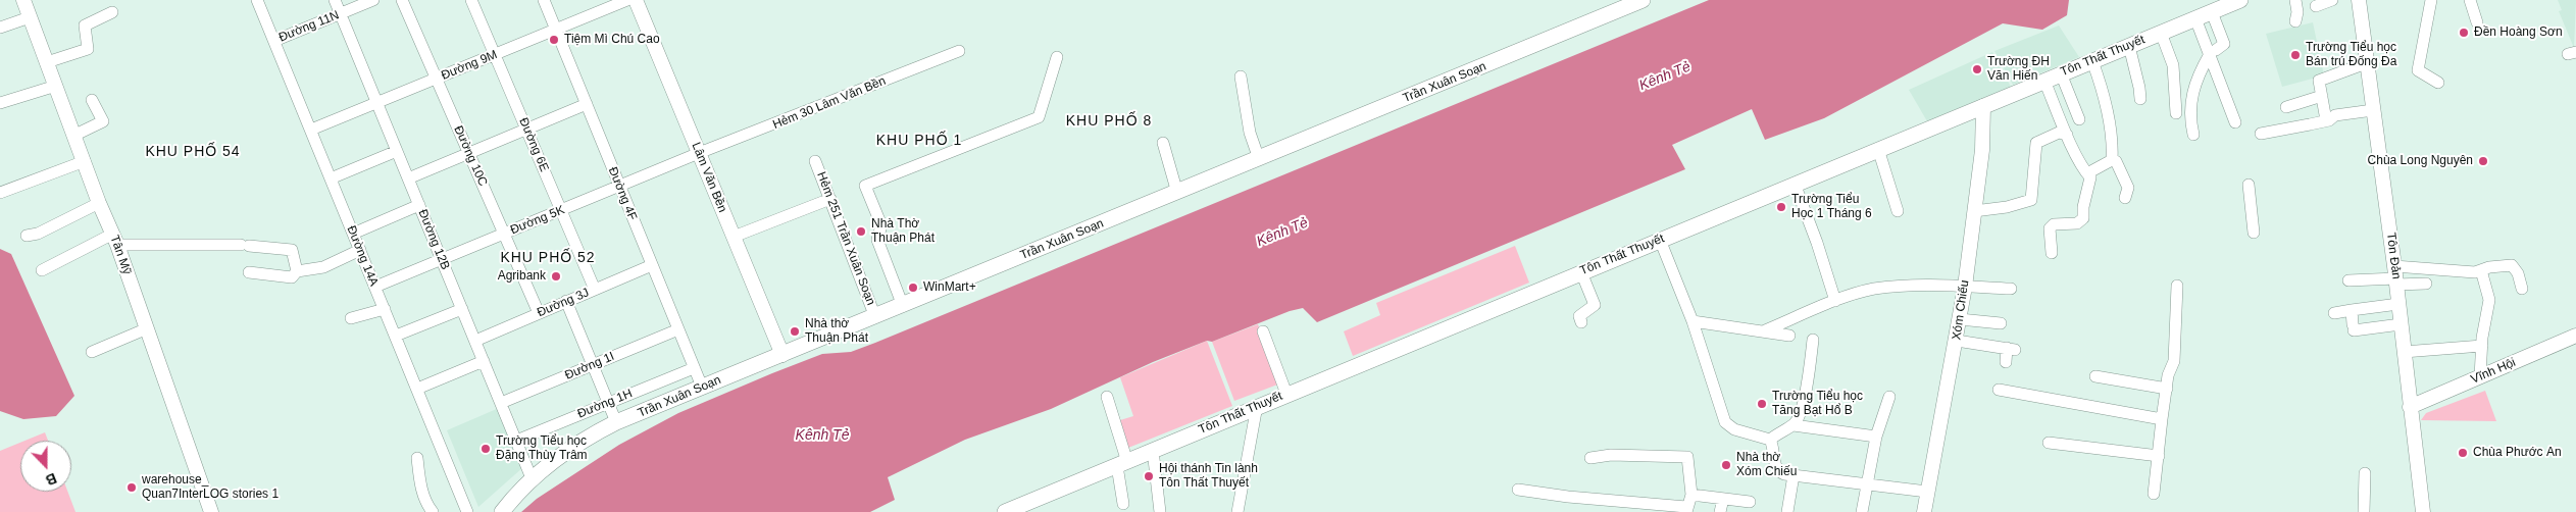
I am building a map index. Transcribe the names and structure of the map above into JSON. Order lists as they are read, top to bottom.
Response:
{
  "streets": {
    "main road": ["Tôn Thất Thuyết", "Trần Xuân Soạn"],
    "street": [
      "Đường 11N",
      "Đường 9M",
      "Hẻm 30 Lâm Văn Bền",
      "Đường 6E",
      "Đường 10C",
      "Lâm Văn Bền",
      "Đường 4F",
      "Đường 5K",
      "Hẻm 251 Trần Xuân Soạn",
      "Đường 12B",
      "Tân Mỹ",
      "Đường 14A",
      "Tôn Đản",
      "Đường 3J",
      "Xóm Chiếu",
      "Đường 1I",
      "Vĩnh Hội",
      "Đường 1H"
    ]
  },
  "crossings": [
    ["Đường 11N", "Đường 12B"],
    ["Đường 11N", "Đường 14A"],
    ["Tôn Thất Thuyết", "Xóm Chiếu"],
    ["Đường 9M", "Đường 6E"],
    ["Đường 9M", "Đường 10C"],
    ["Đường 9M", "Đường 4F"],
    ["Đường 9M", "Đường 12B"],
    ["Đường 9M", "Đường 14A"],
    ["Trần Xuân Soạn", "Lâm Văn Bền"],
    ["Trần Xuân Soạn", "Đường 4F"],
    ["Trần Xuân Soạn", "Hẻm 251 Trần Xuân Soạn"],
    ["Trần Xuân Soạn", "Đường 12B"],
    ["Hẻm 30 Lâm Văn Bền", "Lâm Văn Bền"],
    ["Hẻm 30 Lâm Văn Bền", "Đường 5K"],
    ["Đường 6E", "Đường 5K"],
    ["Đường 6E", "Đường 3J"],
    ["Đường 10C", "Đường 5K"],
    ["Đường 10C", "Đường 3J"],
    ["Lâm Văn Bền", "Đường 5K"],
    ["Đường 4F", "Đường 5K"],
    ["Đường 4F", "Đường 3J"],
    ["Đường 4F", "Đường 1I"],
    ["Đường 4F", "Đường 1H"],
    ["Đường 5K", "Đường 12B"],
    ["Đường 5K", "Đường 14A"],
    ["Đường 12B", "Đường 3J"],
    ["Đường 12B", "Đường 1I"],
    ["Đường 12B", "Đường 1H"],
    ["Tôn Đản", "Vĩnh Hội"]
  ],
  "districts": [
    "KHU PHỐ 8",
    "KHU PHỐ 1",
    "KHU PHỐ 54",
    "KHU PHỐ 52"
  ],
  "water": ["Kênh Tẻ"],
  "places": [
    "Đền Hoàng Sơn",
    "Tiệm Mì Chú Cao",
    "Trường Tiểu học Bán trú Đống Đa",
    "Trường ĐH Văn Hiến",
    "Chùa Long Nguyên",
    "Trường Tiểu Học 1 Tháng 6",
    "Nhà Thờ Thuận Phát",
    "Agribank",
    "WinMart+",
    "Nhà thờ Thuận Phát",
    "Trường Tiểu học Tăng Bạt Hổ B",
    "Trường Tiểu học Đặng Thùy Trâm",
    "Chùa Phước An",
    "Nhà thờ Xóm Chiếu",
    "Hội thánh Tin lành Tôn Thất Thuyết",
    "warehouse_ Quan7InterLOG stories 1"
  ],
  "north": "bottom"
}
